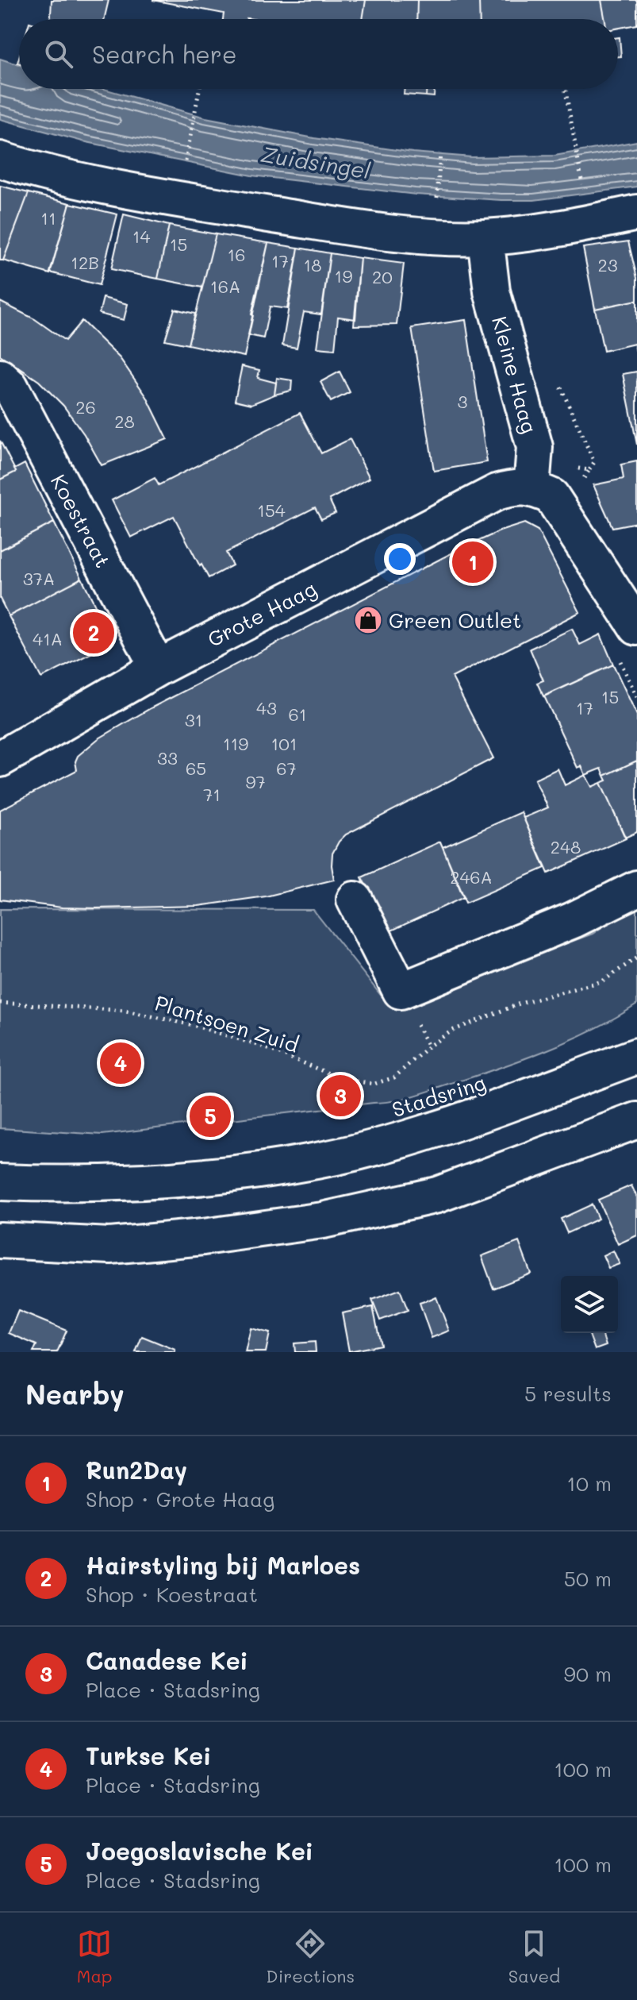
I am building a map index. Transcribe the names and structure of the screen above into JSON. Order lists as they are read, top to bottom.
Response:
{
  "streets": {
    "street": [
      "Kleine Haag",
      "Koestraat",
      "Grote Haag",
      "Stadsring"
    ],
    "path": ["Plantsoen Zuid"]
  },
  "crossings": [
    ["Kleine Haag", "Grote Haag"],
    ["Koestraat", "Grote Haag"]
  ],
  "water": ["Zuidsingel"],
  "places": {
    "shop": ["Green Outlet"]
  },
  "house_numbers": [
    "11",
    "14",
    "15",
    "16",
    "17",
    "12B",
    "18",
    "23",
    "19",
    "20",
    "16A",
    "3",
    "26",
    "28",
    "154",
    "37A",
    "41A",
    "15",
    "43",
    "17",
    "61",
    "31",
    "119",
    "101",
    "33",
    "65",
    "67",
    "97",
    "71",
    "248",
    "246A"
  ],
  "page": {
    "search": "Search here",
    "pins": [
      "1",
      "2",
      "4",
      "3",
      "5"
    ],
    "heading": ["Nearby", "5 results"],
    "list": [
      {
        "mark": "1",
        "name": "Run2Day",
        "note": "Shop · Grote Haag",
        "value": "10 m"
      },
      {
        "mark": "2",
        "name": "Hairstyling bij Marloes",
        "note": "Shop · Koestraat",
        "value": "50 m"
      },
      {
        "mark": "3",
        "name": "Canadese Kei",
        "note": "Place · Stadsring",
        "value": "90 m"
      },
      {
        "mark": "4",
        "name": "Turkse Kei",
        "note": "Place · Stadsring",
        "value": "100 m"
      },
      {
        "mark": "5",
        "name": "Joegoslavische Kei",
        "note": "Place · Stadsring",
        "value": "100 m"
      }
    ],
    "nav": ["Map", "Directions", "Saved"]
  }
}
